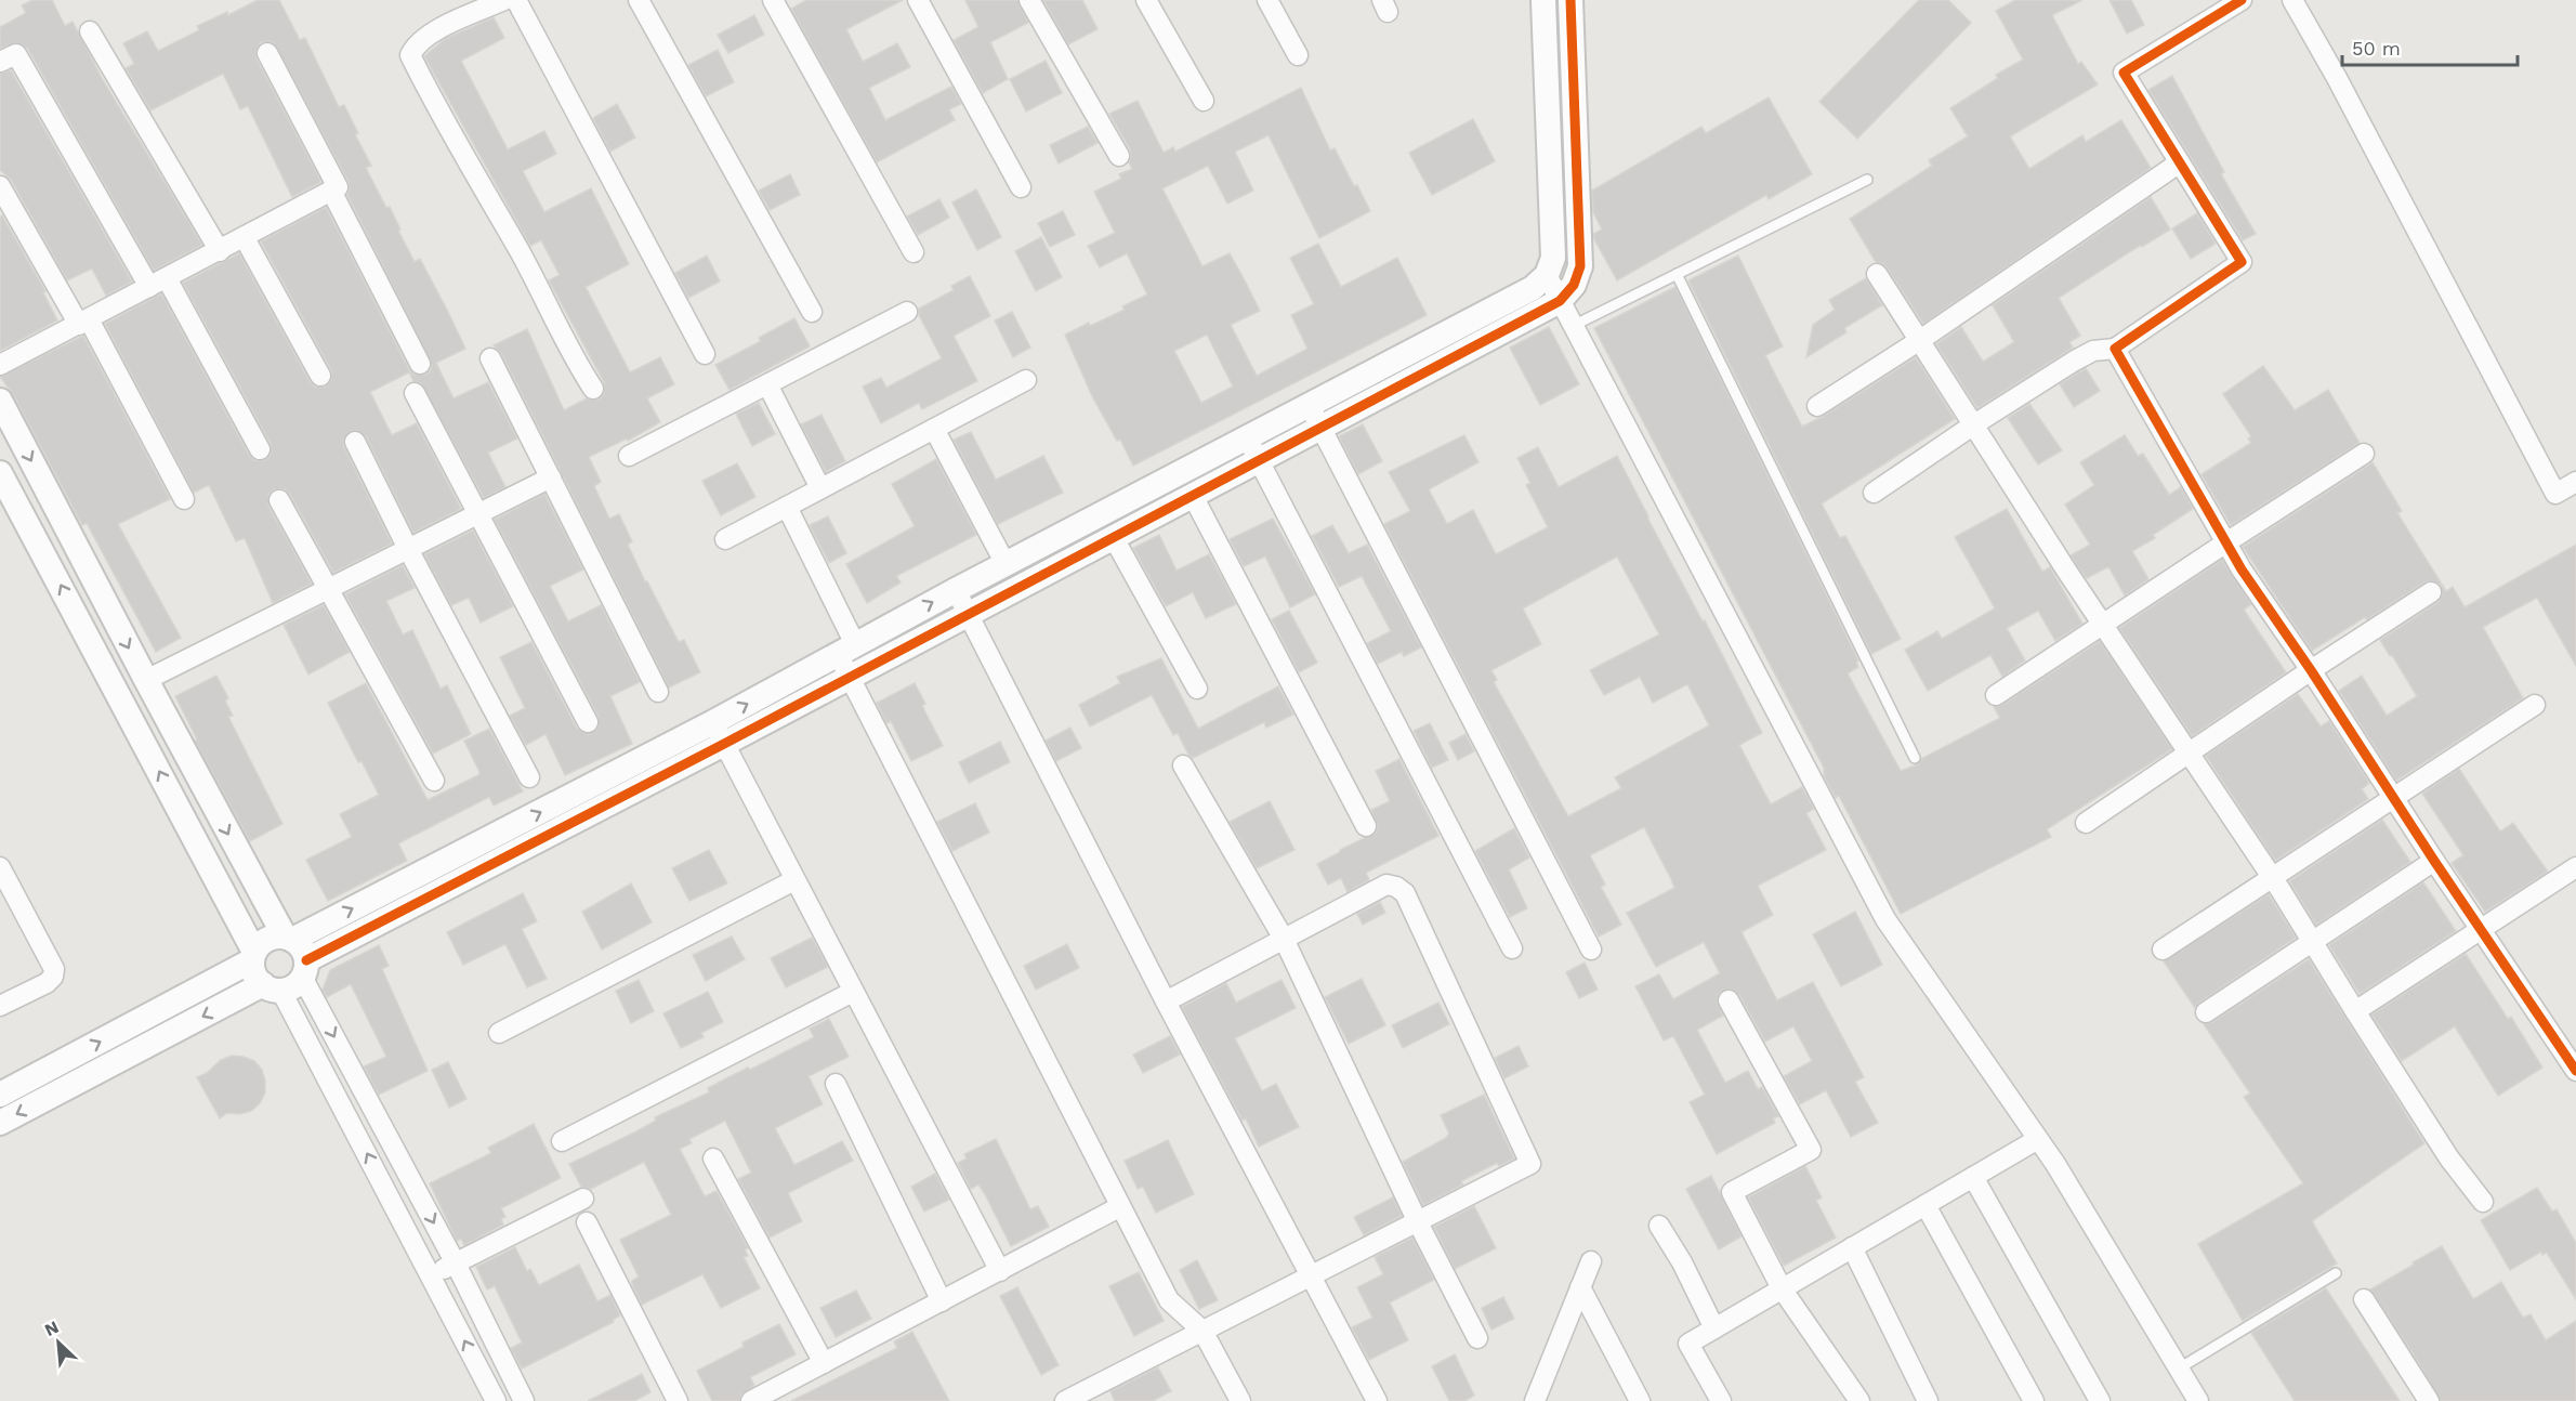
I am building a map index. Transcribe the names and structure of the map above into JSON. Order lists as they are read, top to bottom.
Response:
{
  "scale_bar": "50 m",
  "north": "top left"
}
